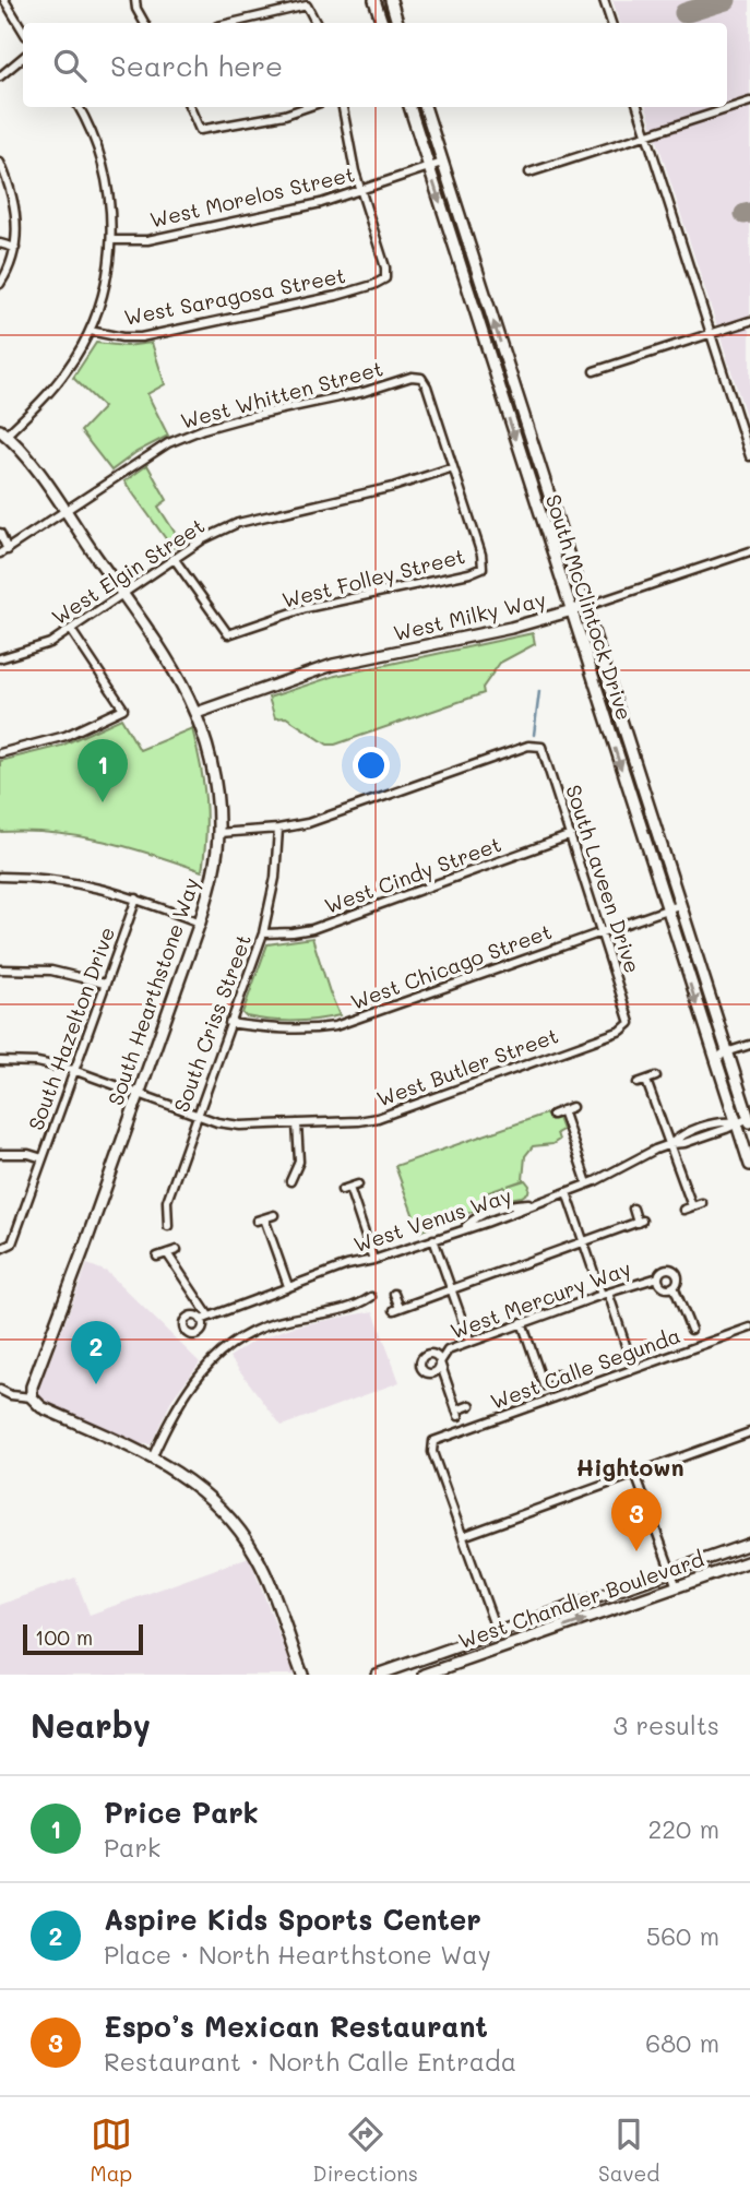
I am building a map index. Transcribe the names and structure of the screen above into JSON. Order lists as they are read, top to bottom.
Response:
{
  "streets": {
    "main road": [
      "South McClintock Drive",
      "West Milky Way",
      "South Hearthstone Way",
      "West Chandler Boulevard"
    ],
    "street": [
      "West Morelos Street",
      "West Saragosa Street",
      "West Whitten Street",
      "West Elgin Street",
      "West Folley Street",
      "West Cindy Street",
      "South Laveen Drive",
      "West Chicago Street",
      "South Criss Street",
      "South Hazelton Drive",
      "West Butler Street",
      "West Venus Way",
      "West Mercury Way",
      "West Calle Segunda"
    ]
  },
  "crossings": [
    ["West Morelos Street", "West Saragosa Street"],
    ["West Morelos Street", "South McClintock Drive"],
    ["West Whitten Street", "West Elgin Street"],
    ["West Whitten Street", "West Folley Street"],
    ["West Whitten Street", "South Hearthstone Way"],
    ["West Elgin Street", "West Folley Street"],
    ["West Elgin Street", "South Hearthstone Way"],
    ["South McClintock Drive", "West Milky Way"],
    ["South McClintock Drive", "West Chicago Street"],
    ["South McClintock Drive", "West Venus Way"],
    ["West Milky Way", "South Hearthstone Way"],
    ["West Cindy Street", "South Laveen Drive"],
    ["West Cindy Street", "South Criss Street"],
    ["South Laveen Drive", "West Chicago Street"],
    ["South Laveen Drive", "South Criss Street"],
    ["South Laveen Drive", "West Butler Street"],
    ["West Chicago Street", "South Criss Street"],
    ["South Hearthstone Way", "West Butler Street"],
    ["South Criss Street", "West Butler Street"],
    ["South Hazelton Drive", "West Butler Street"]
  ],
  "districts": ["Hightown"],
  "scale_bar": "100 m",
  "page": {
    "search": "Search here",
    "pins": ["1", "2", "3"],
    "scale": "100 m",
    "heading": ["Nearby", "3 results"],
    "list": [
      {
        "mark": "1",
        "name": "Price Park",
        "note": "Park",
        "value": "220 m"
      },
      {
        "mark": "2",
        "name": "Aspire Kids Sports Center",
        "note": "Place · North Hearthstone Way",
        "value": "560 m"
      },
      {
        "mark": "3",
        "name": "Espo’s Mexican Restaurant",
        "note": "Restaurant · North Calle Entrada",
        "value": "680 m"
      }
    ],
    "nav": ["Map", "Directions", "Saved"]
  }
}
